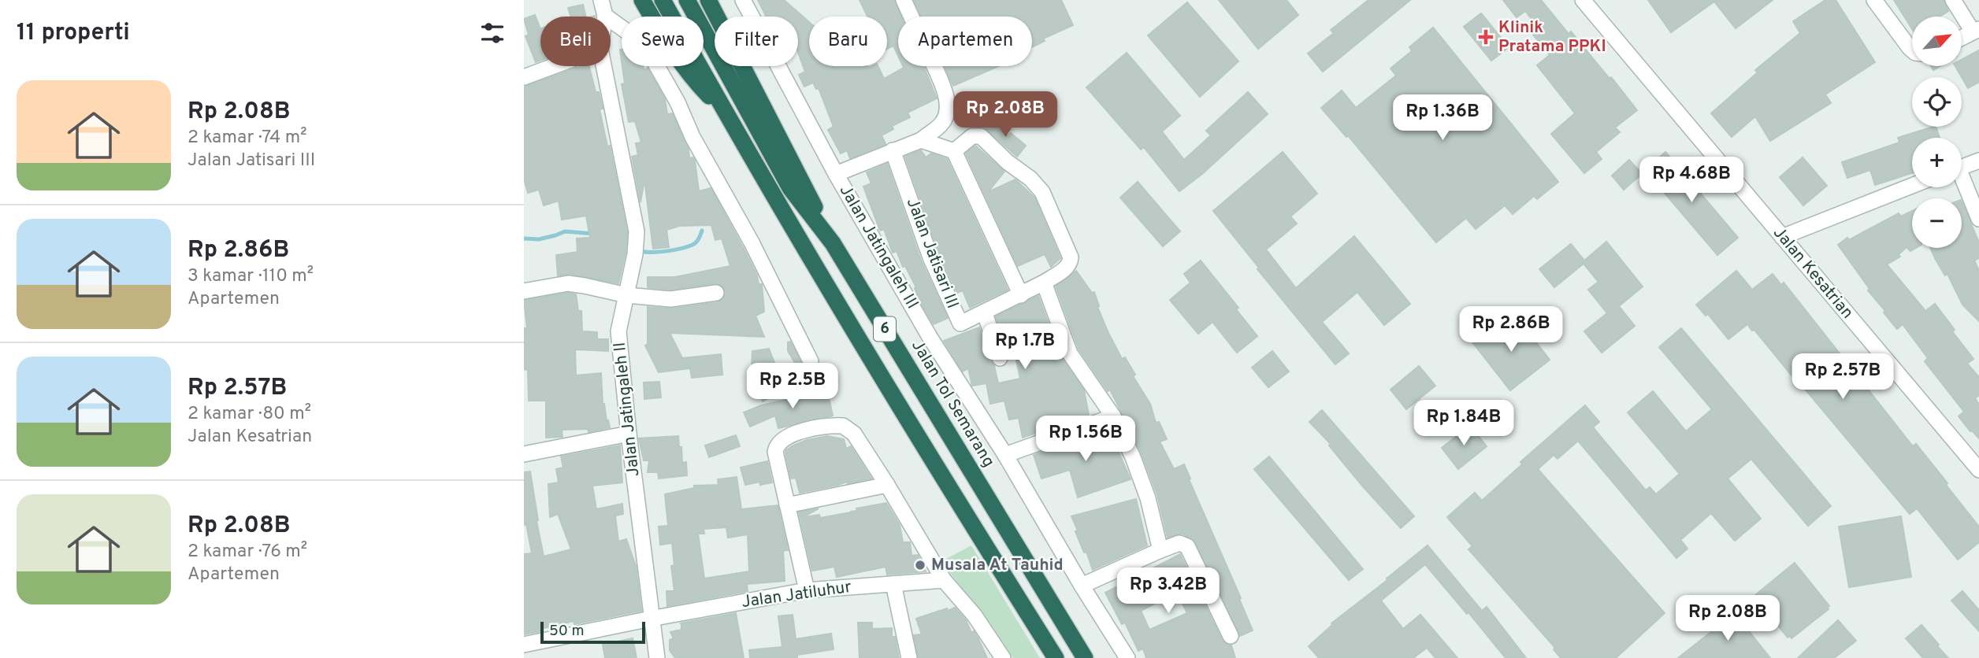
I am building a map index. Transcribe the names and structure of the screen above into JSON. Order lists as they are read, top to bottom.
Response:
{
  "streets": {
    "highway": ["6", "Jalan Tol Semarang"],
    "street": [
      "Jalan Jatingaleh III",
      "Jalan Jatisari III",
      "Jalan Kesatrian",
      "Jalan Jatingaleh II",
      "Jalan Jatiluhur"
    ]
  },
  "crossings": [
    ["Jalan Jatingaleh II", "Jalan Jatiluhur"]
  ],
  "places": {
    "health": ["Klinik Pratama PPKI"],
    "other": ["Musala At Tauhid"]
  },
  "scale_bar": "50 m",
  "north": "top right",
  "page": {
    "heading": "11 properti",
    "map_buttons": ["+", "−"],
    "chip": [
      "Beli",
      "Sewa",
      "Filter",
      "Baru",
      "Apartemen"
    ],
    "list": [
      {
        "name": "Rp 2.08B",
        "note": "2 kamar · 74 m² · Jalan Jatisari III"
      },
      {
        "name": "Rp 2.86B",
        "note": "3 kamar · 110 m² · Apartemen"
      },
      {
        "name": "Rp 2.57B",
        "note": "2 kamar · 80 m² · Jalan Kesatrian"
      },
      {
        "name": "Rp 2.08B",
        "note": "2 kamar · 76 m² · Apartemen"
      }
    ],
    "price": [
      "Rp 2.08B",
      "Rp 1.36B",
      "Rp 4.68B",
      "Rp 2.86B",
      "Rp 1.7B",
      "Rp 2.57B",
      "Rp 2.5B",
      "Rp 1.84B",
      "Rp 1.56B",
      "Rp 3.42B",
      "Rp 2.08B"
    ],
    "scale": "50 m"
  }
}
